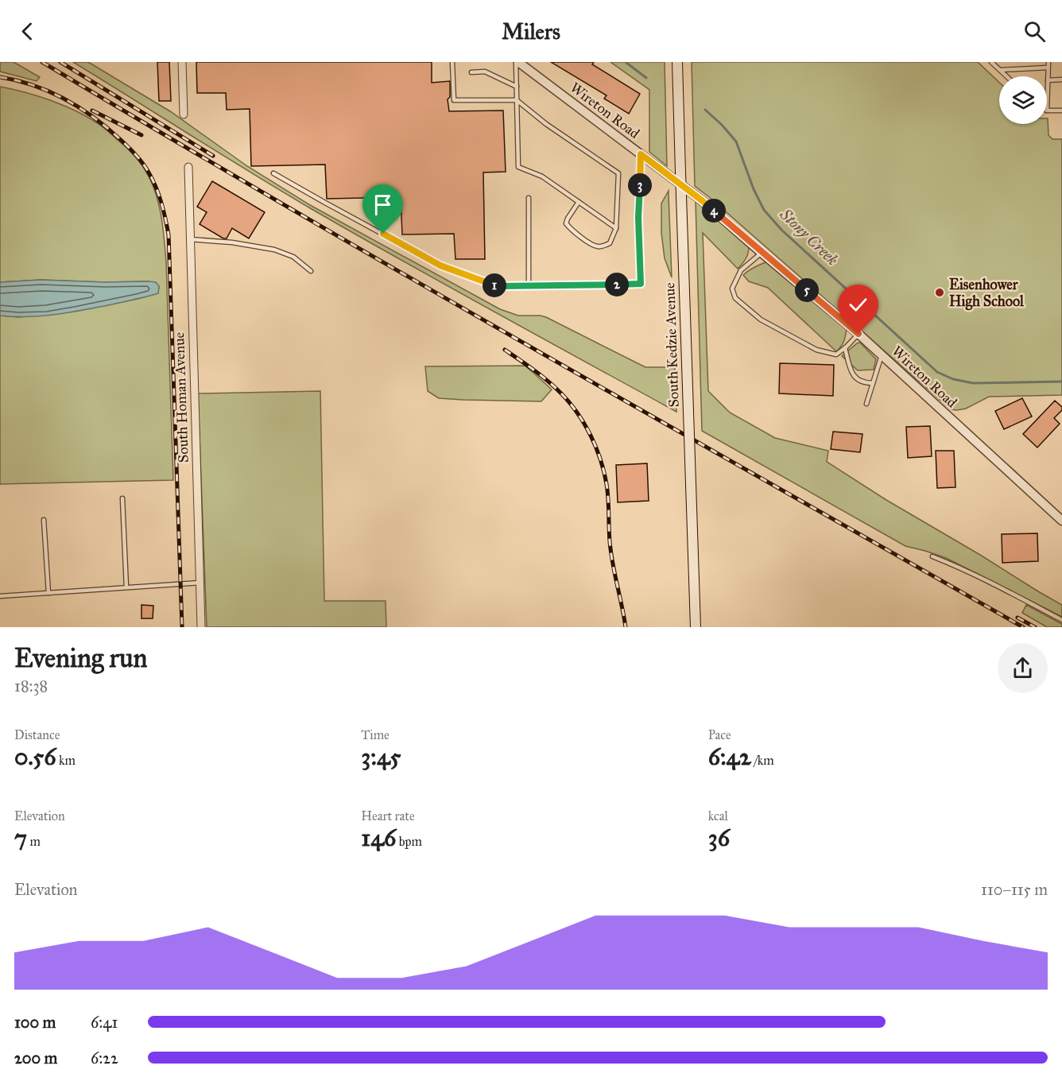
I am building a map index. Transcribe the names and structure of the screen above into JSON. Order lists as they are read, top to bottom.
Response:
{
  "streets": {
    "main road": ["South Kedzie Avenue"],
    "street": ["Wireton Road", "South Homan Avenue"]
  },
  "water": ["Stony Creek"],
  "places": ["Eisenhower High School"],
  "page": {
    "header": "Milers",
    "pins": [
      "3",
      "4",
      "2",
      "1",
      "5"
    ],
    "heading": ["Evening run", "18:38"],
    "stats": [
      ["Distance", "0.56 km"],
      ["Time", "3:45"],
      ["Pace", "6:42 /km"],
      ["Elevation", "7 m"],
      ["Heart rate", "146 bpm"],
      ["kcal", "36"]
    ],
    "chart": ["Elevation", "110–115 m"],
    "list": [
      {
        "name": "100 m",
        "note": "6:41"
      },
      {
        "name": "200 m",
        "note": "6:22"
      }
    ]
  }
}
